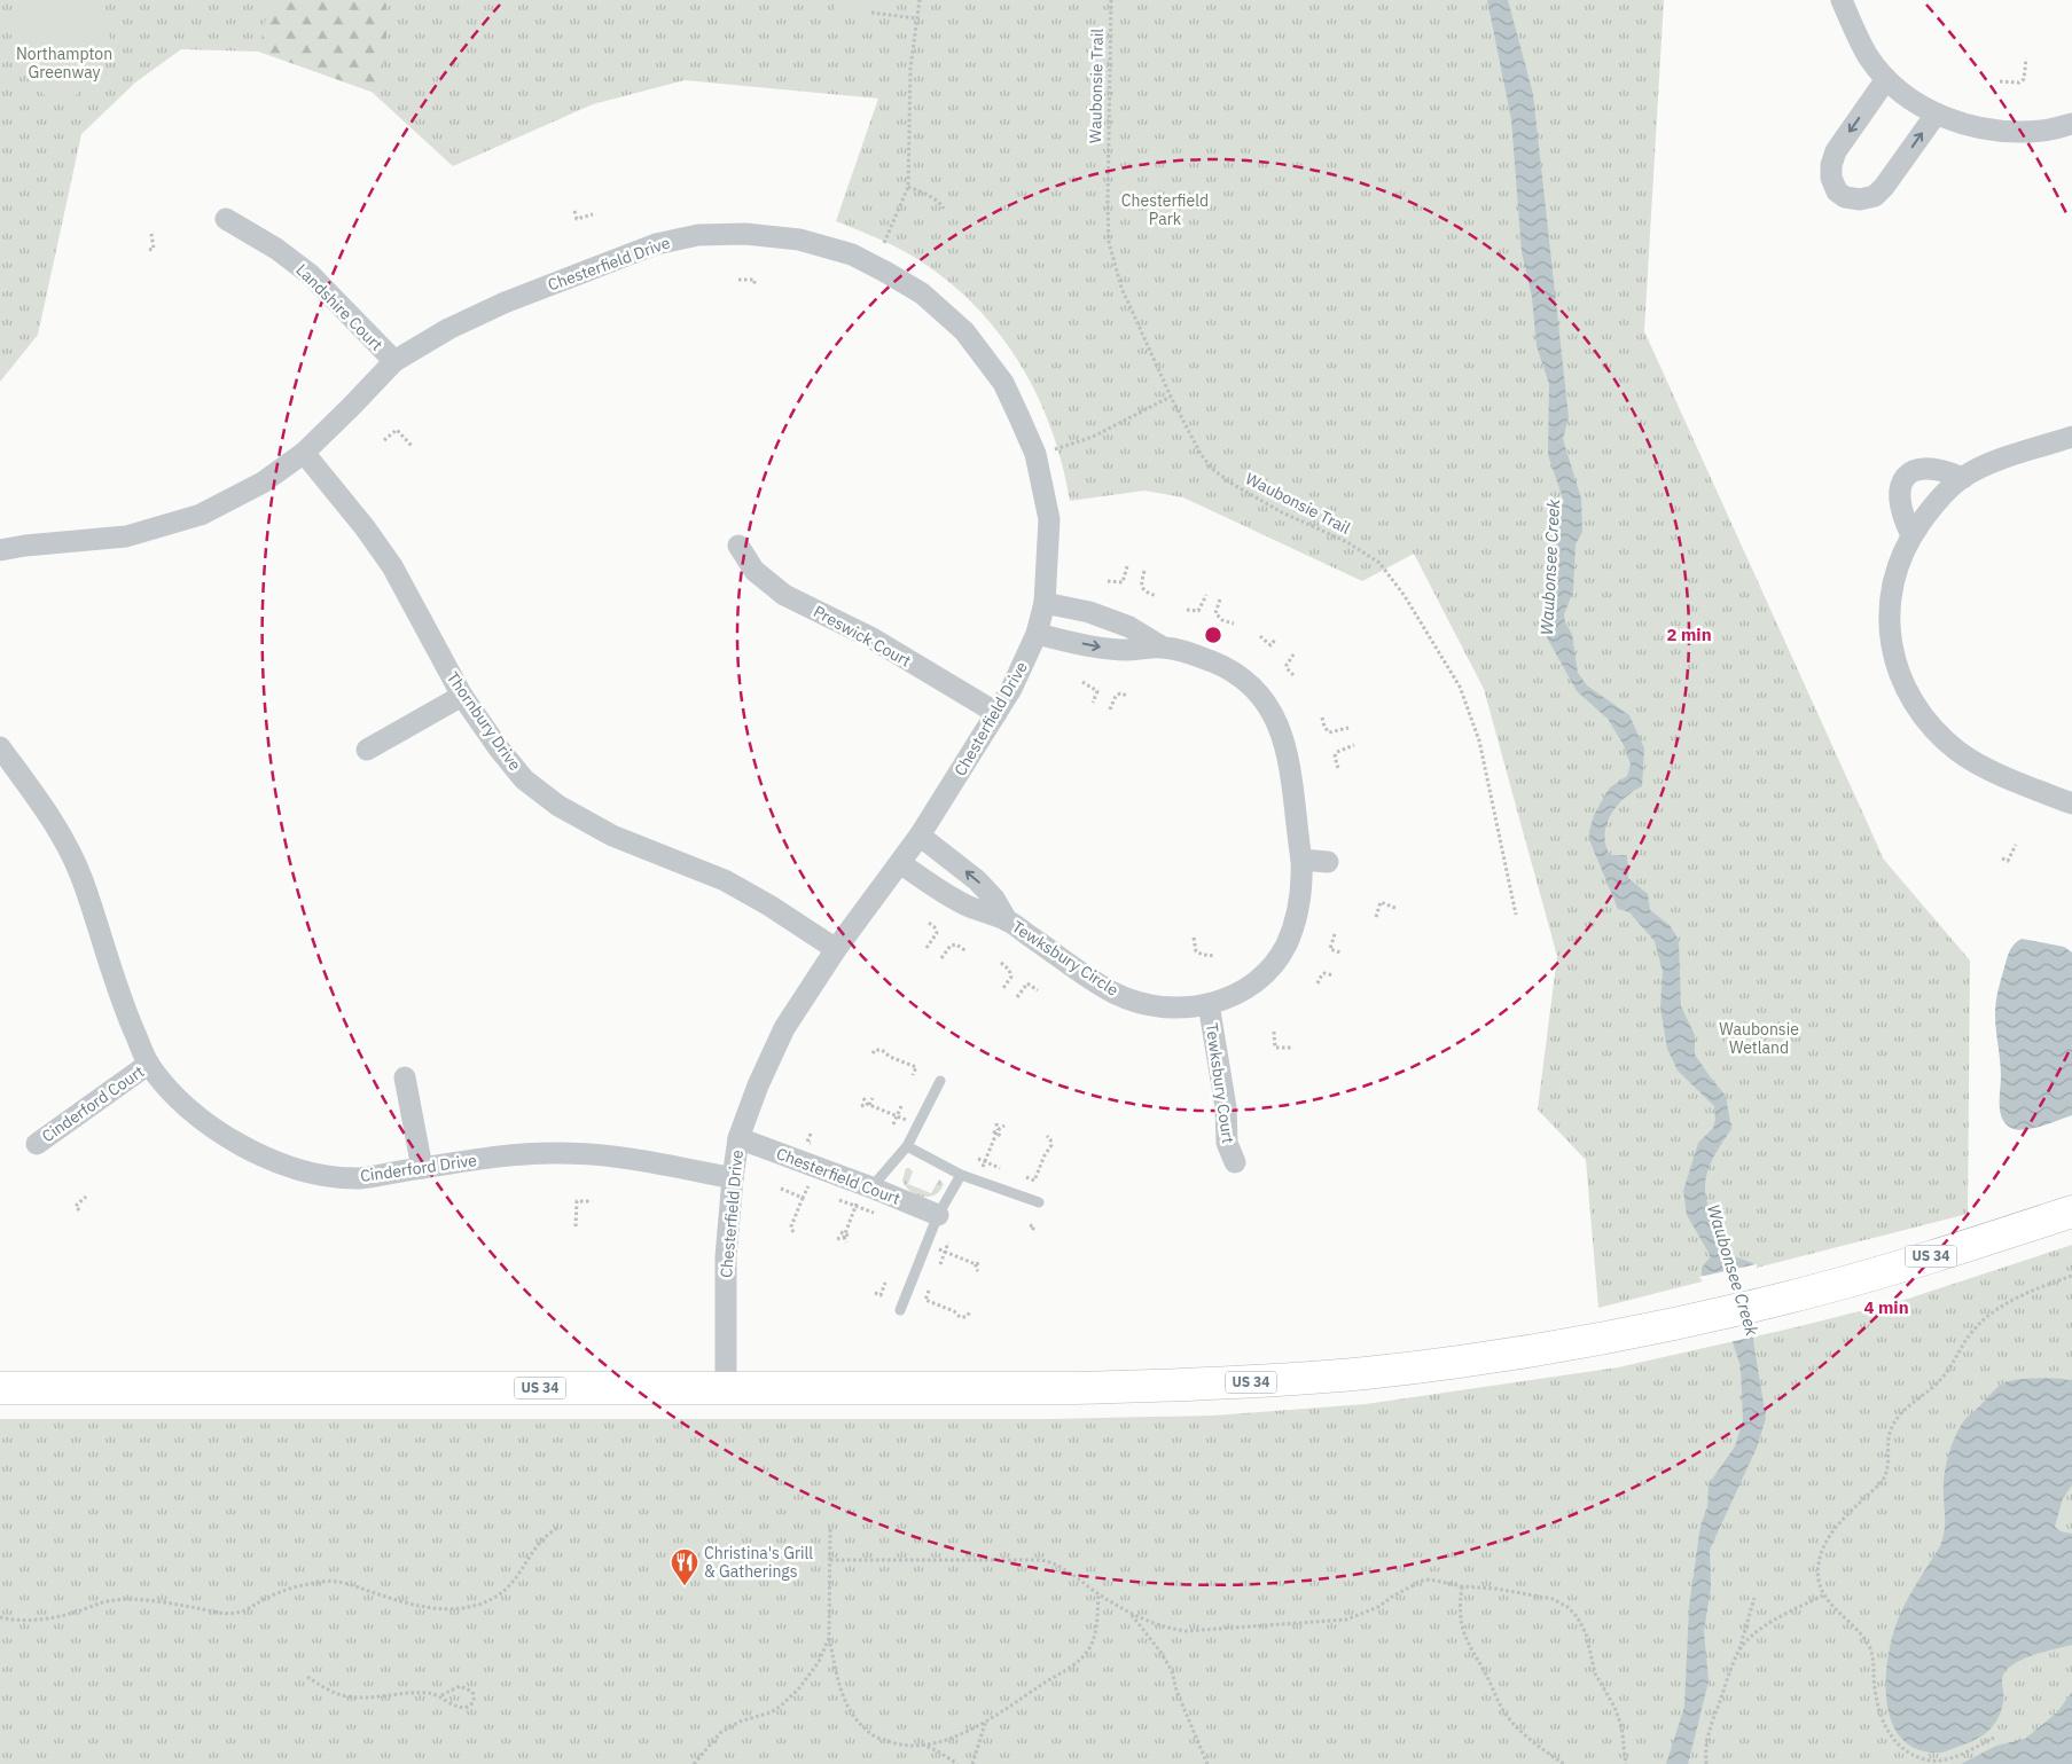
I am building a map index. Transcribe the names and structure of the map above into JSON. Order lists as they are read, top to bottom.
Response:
{
  "streets": {
    "main road": ["US 34"],
    "street": [
      "Chesterfield Drive",
      "Landshire Court",
      "Preswick Court",
      "Thornbury Drive",
      "Tewksbury Circle",
      "Tewksbury Court",
      "Cinderford Court",
      "Cinderford Drive",
      "Chesterfield Court"
    ],
    "path": ["Waubonsie Trail"]
  },
  "crossings": [
    ["Chesterfield Drive", "Landshire Court"],
    ["Chesterfield Drive", "Preswick Court"],
    ["Chesterfield Drive", "Thornbury Drive"],
    ["Chesterfield Drive", "Tewksbury Circle"],
    ["Chesterfield Drive", "Cinderford Drive"],
    ["Chesterfield Drive", "Chesterfield Court"],
    ["Chesterfield Drive", "US 34"],
    ["Tewksbury Circle", "Tewksbury Court"],
    ["Cinderford Court", "Cinderford Drive"]
  ],
  "water": ["Waubonsee Creek"],
  "parks": ["Northampton Greenway", "Chesterfield Park", "Waubonsie Wetland"],
  "places": {
    "restaurant": ["Christina's Grill & Gatherings"]
  },
  "rings": ["2 min", "4 min"]
}
